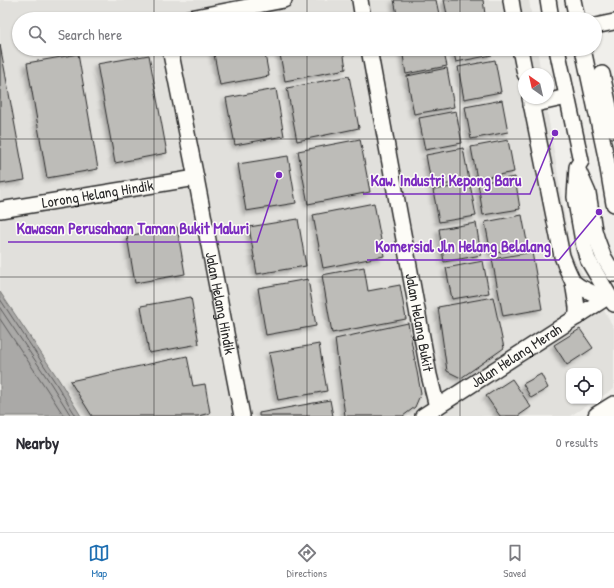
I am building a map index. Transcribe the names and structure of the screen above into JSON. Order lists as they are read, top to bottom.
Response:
{
  "streets": {
    "street": [
      "Lorong Helang Hindik",
      "Jalan Helang Hindik",
      "Jalan Helang Bukit",
      "Jalan Helang Merah"
    ]
  },
  "crossings": [
    ["Lorong Helang Hindik", "Jalan Helang Hindik"],
    ["Jalan Helang Bukit", "Jalan Helang Merah"]
  ],
  "places": ["Kaw. Industri Kepong Baru", "Kawasan Perusahaan Taman Bukit Maluri", "Komersial Jln Helang Belalang"],
  "north": "top left",
  "page": {
    "search": "Search here",
    "heading": ["Nearby", "0 results"],
    "nav": ["Map", "Directions", "Saved"]
  }
}
